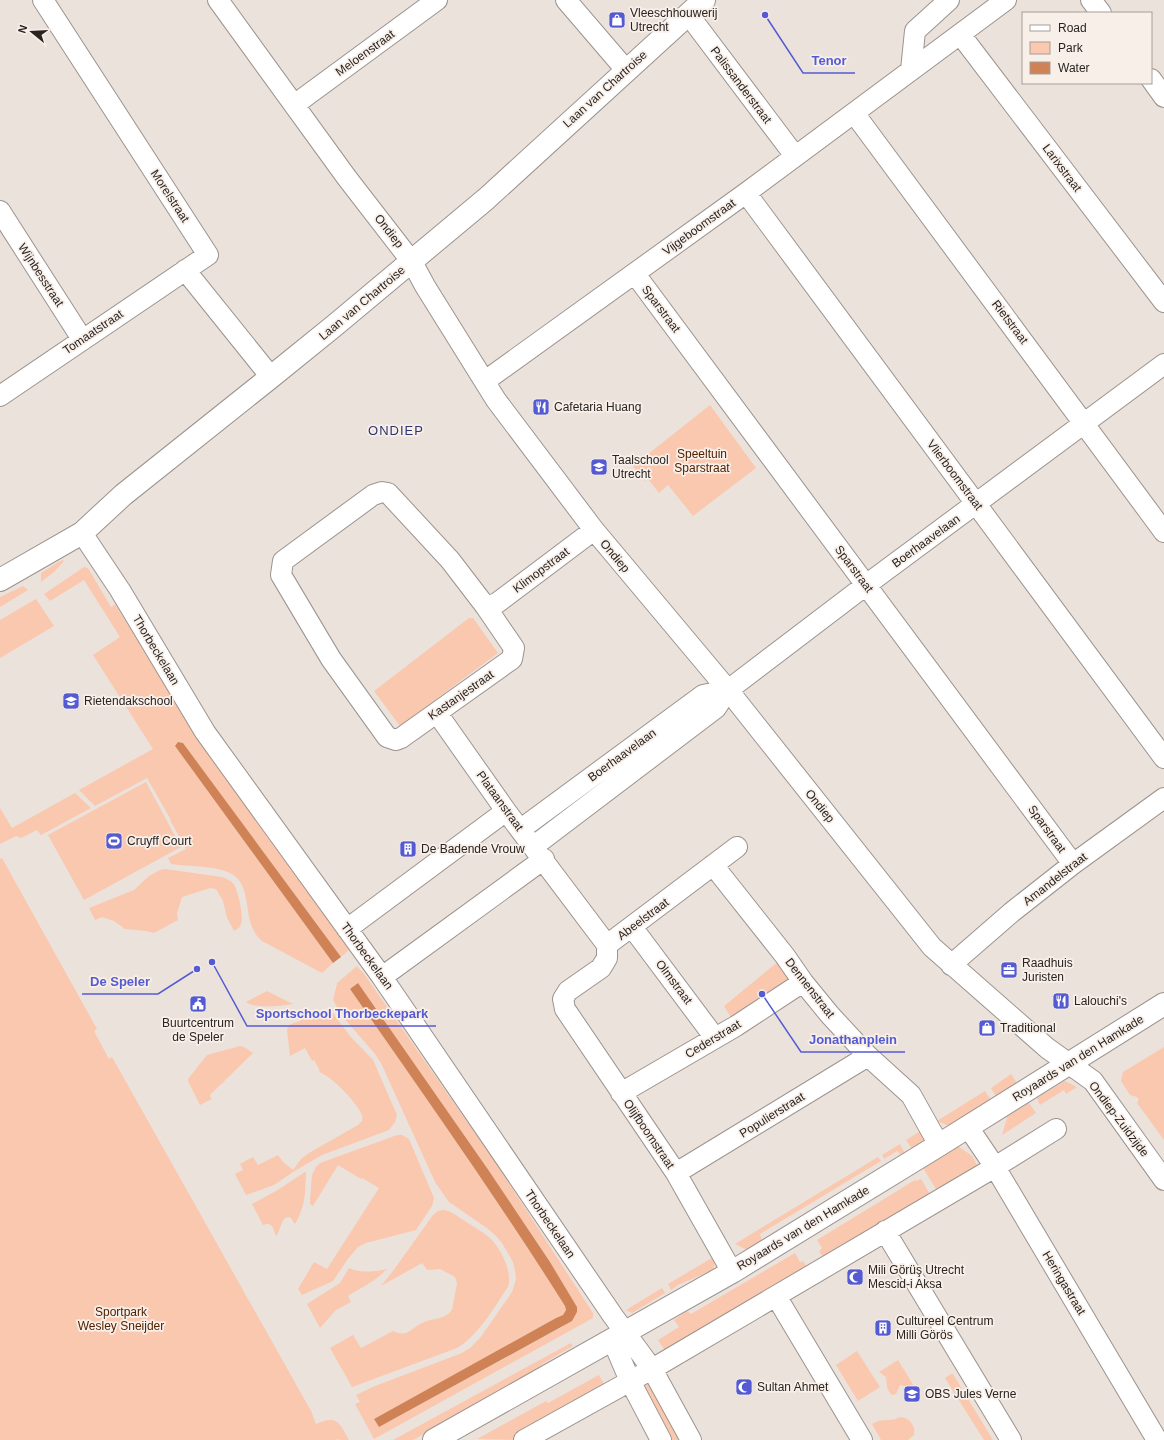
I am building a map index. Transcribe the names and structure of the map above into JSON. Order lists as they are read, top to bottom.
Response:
{
  "streets": {
    "street": [
      "Meloenstraat",
      "Palissanderstraat",
      "Laan van Chartroise",
      "Larixstraat",
      "Morelstraat",
      "Vijgeboomstraat",
      "Ondiep",
      "Wijnbesstraat",
      "Sparstraat",
      "Rietstraat",
      "Tomaatstraat",
      "Vlierboomstraat",
      "Boerhaavelaan",
      "Klimopstraat",
      "Thorbeckelaan",
      "Kastanjestraat",
      "Plataanstraat",
      "Amandelstraat",
      "Abeelstraat",
      "Olmstraat",
      "Dennenstraat",
      "Cederstraat",
      "Royaards van den Hamkade",
      "Populierstraat",
      "Ondiep-Zuidzijde",
      "Olijfboomstraat",
      "Heringastraat"
    ]
  },
  "crossings": [
    ["Meloenstraat", "Ondiep"],
    ["Palissanderstraat", "Laan van Chartroise"],
    ["Palissanderstraat", "Vijgeboomstraat"],
    ["Laan van Chartroise", "Ondiep"],
    ["Laan van Chartroise", "Thorbeckelaan"],
    ["Larixstraat", "Vijgeboomstraat"],
    ["Morelstraat", "Tomaatstraat"],
    ["Vijgeboomstraat", "Ondiep"],
    ["Vijgeboomstraat", "Sparstraat"],
    ["Vijgeboomstraat", "Rietstraat"],
    ["Vijgeboomstraat", "Vlierboomstraat"],
    ["Ondiep", "Boerhaavelaan"],
    ["Ondiep", "Klimopstraat"],
    ["Ondiep", "Amandelstraat"],
    ["Ondiep", "Royaards van den Hamkade"],
    ["Ondiep", "Ondiep-Zuidzijde"],
    ["Wijnbesstraat", "Tomaatstraat"],
    ["Sparstraat", "Boerhaavelaan"],
    ["Sparstraat", "Amandelstraat"],
    ["Rietstraat", "Boerhaavelaan"],
    ["Vlierboomstraat", "Boerhaavelaan"],
    ["Boerhaavelaan", "Thorbeckelaan"],
    ["Boerhaavelaan", "Plataanstraat"],
    ["Klimopstraat", "Kastanjestraat"],
    ["Thorbeckelaan", "Royaards van den Hamkade"],
    ["Kastanjestraat", "Plataanstraat"],
    ["Plataanstraat", "Abeelstraat"],
    ["Abeelstraat", "Olmstraat"],
    ["Abeelstraat", "Dennenstraat"],
    ["Abeelstraat", "Olijfboomstraat"],
    ["Olmstraat", "Cederstraat"],
    ["Dennenstraat", "Cederstraat"],
    ["Dennenstraat", "Royaards van den Hamkade"],
    ["Dennenstraat", "Populierstraat"],
    ["Cederstraat", "Olijfboomstraat"],
    ["Royaards van den Hamkade", "Ondiep-Zuidzijde"],
    ["Royaards van den Hamkade", "Olijfboomstraat"],
    ["Royaards van den Hamkade", "Heringastraat"],
    ["Populierstraat", "Olijfboomstraat"]
  ],
  "districts": ["ONDIEP"],
  "parks": ["Speeltuin Sparstraat", "Sportpark Wesley Sneijder"],
  "places": {
    "other": [
      "Tenor",
      "Sportschool Thorbeckepark",
      "De Speler",
      "Jonathanplein"
    ],
    "shop": ["Vleeschhouwerij Utrecht", "Traditional"],
    "restaurant": ["Cafetaria Huang", "Lalouchi's"],
    "school or university": ["Taalschool Utrecht", "Rietendakschool", "OBS Jules Verne"],
    "sports": ["Cruyff Court"],
    "building": ["De Badende Vrouw", "Cultureel Centrum Milli Görös"],
    "office": ["Raadhuis Juristen"],
    "public building": ["Buurtcentrum de Speler"],
    "mosque": ["Mili Görüş Utrecht Mescid-i Aksa", "Sultan Ahmet"]
  },
  "legend": ["Road", "Park", "Water"],
  "north": "left"
}
